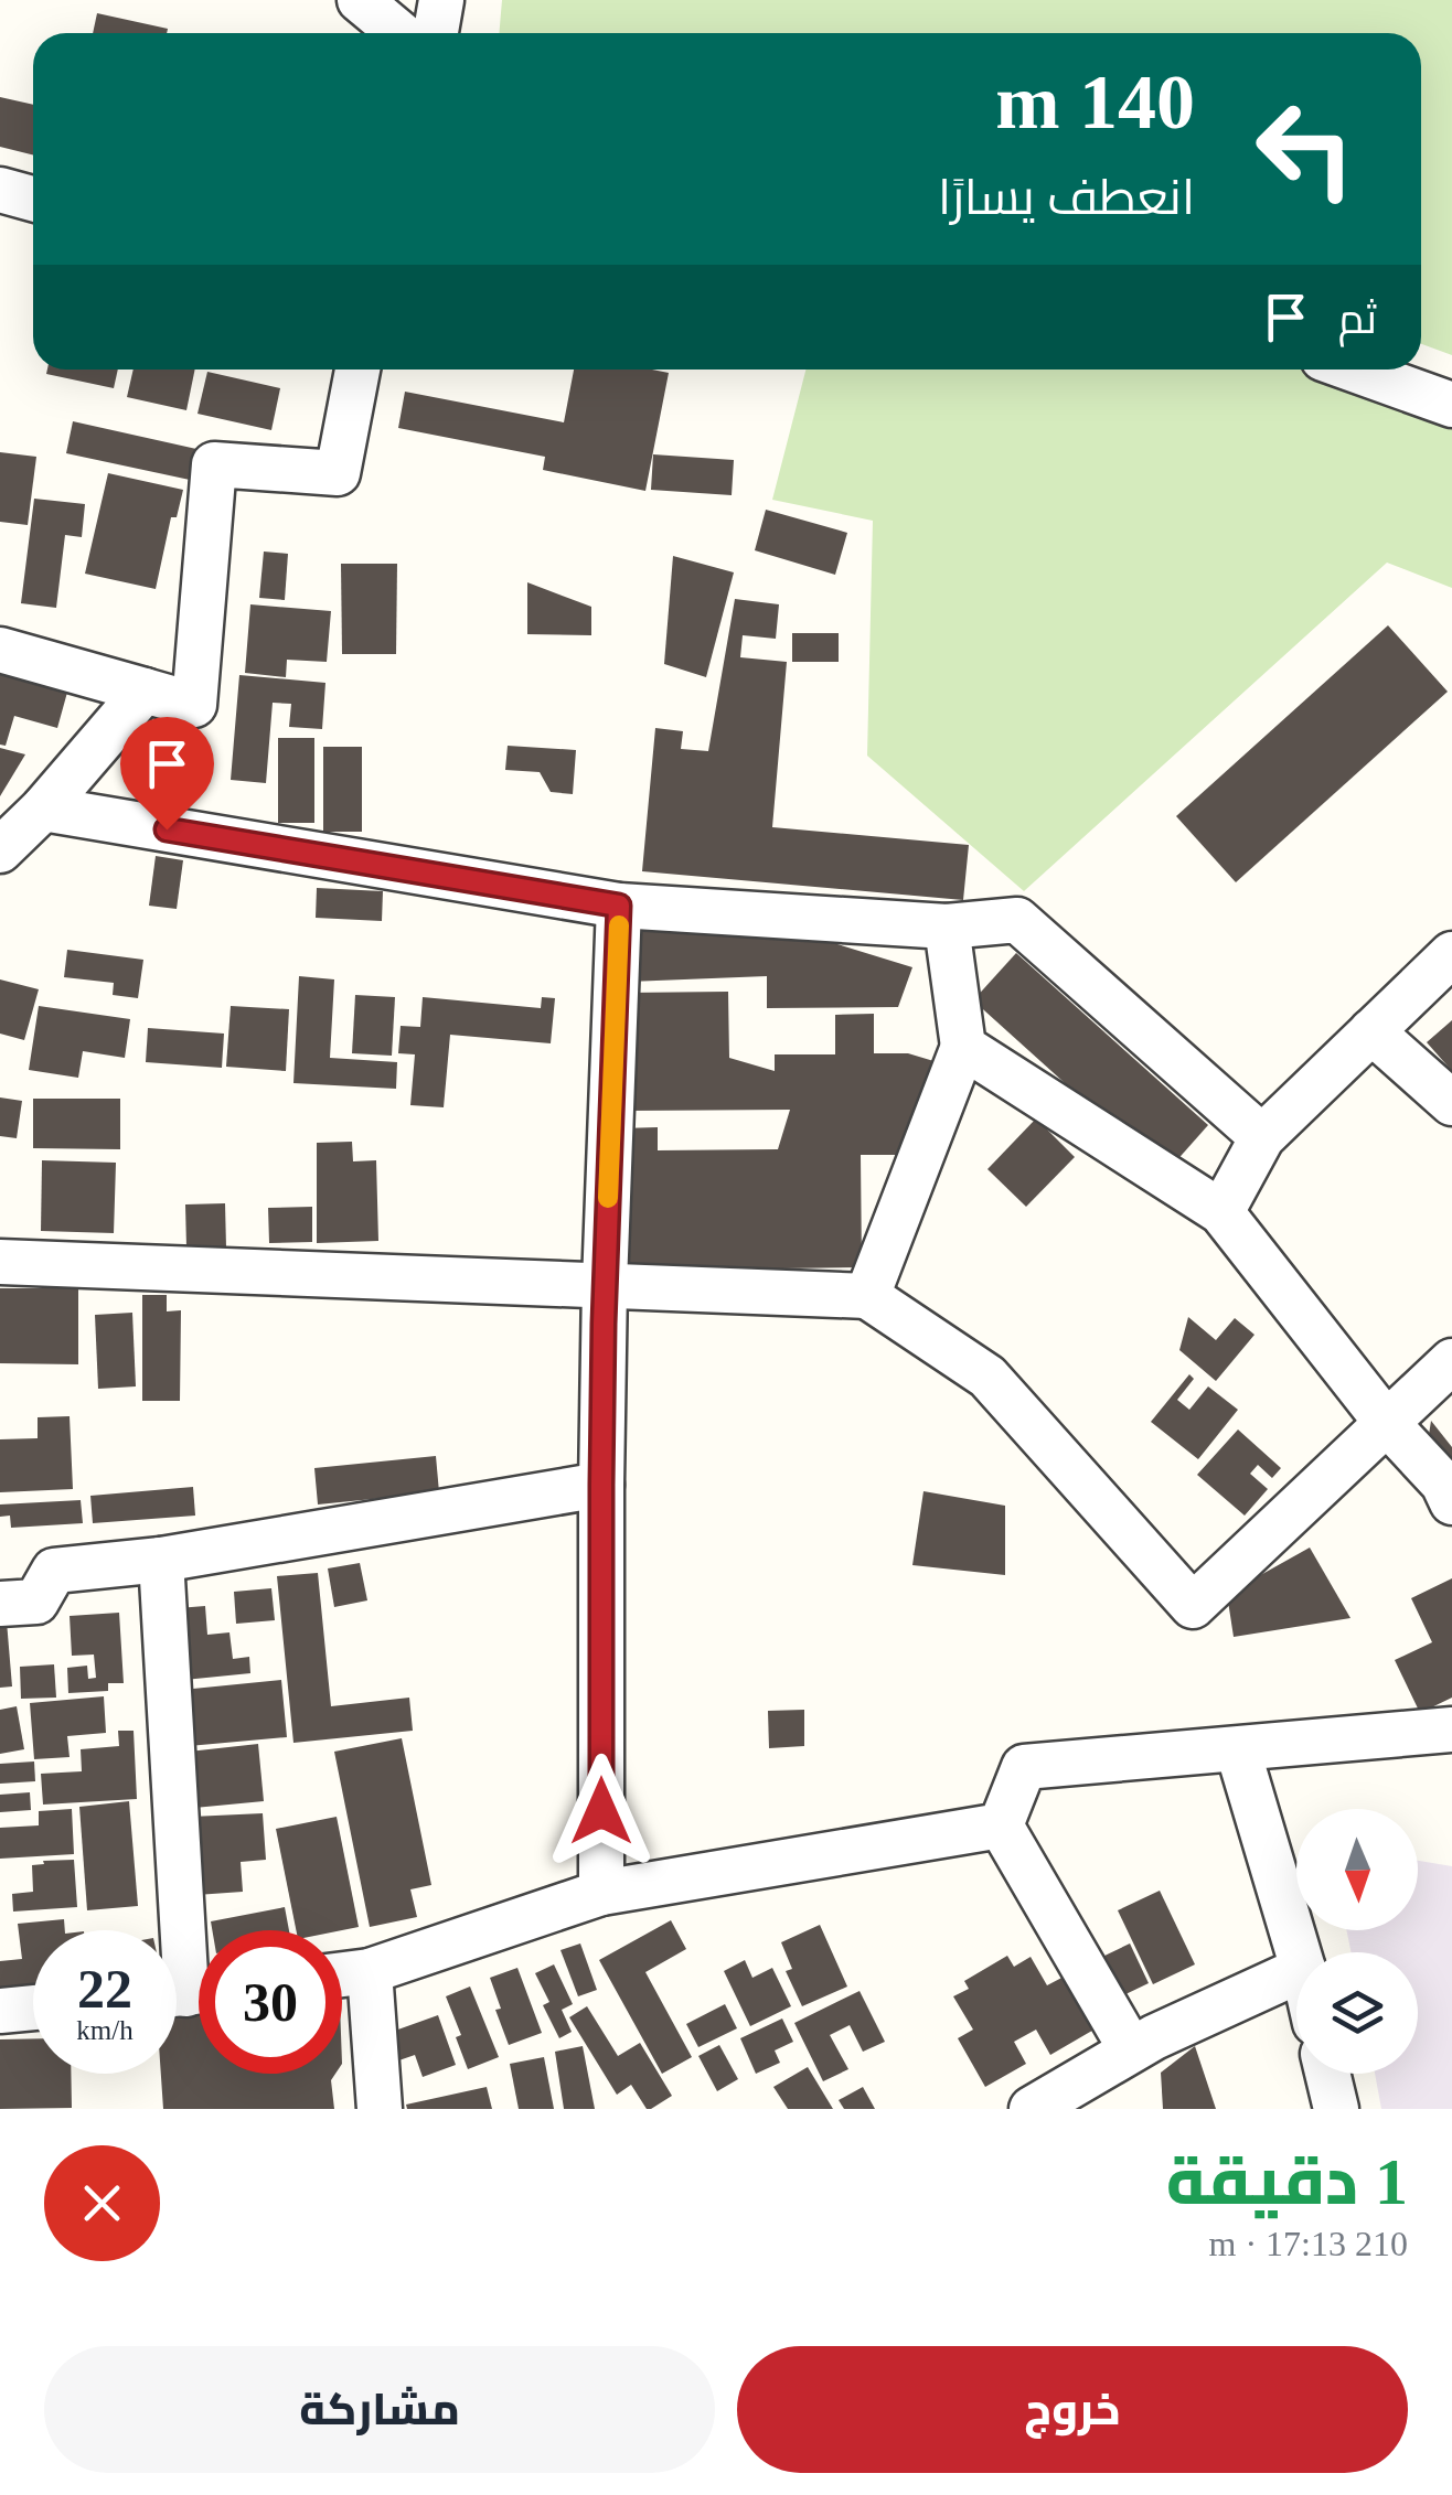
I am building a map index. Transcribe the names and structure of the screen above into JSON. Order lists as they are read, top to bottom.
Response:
{
  "north": "bottom",
  "page": {
    "turn": ["140 m", "انعطف يسارًا"],
    "then": "ثم",
    "speed": "22 km/h",
    "limit": "30",
    "heading": ["1 دقيقة", "210 m · 17:13"],
    "buttons": ["خروج", "مشاركة"]
  }
}
